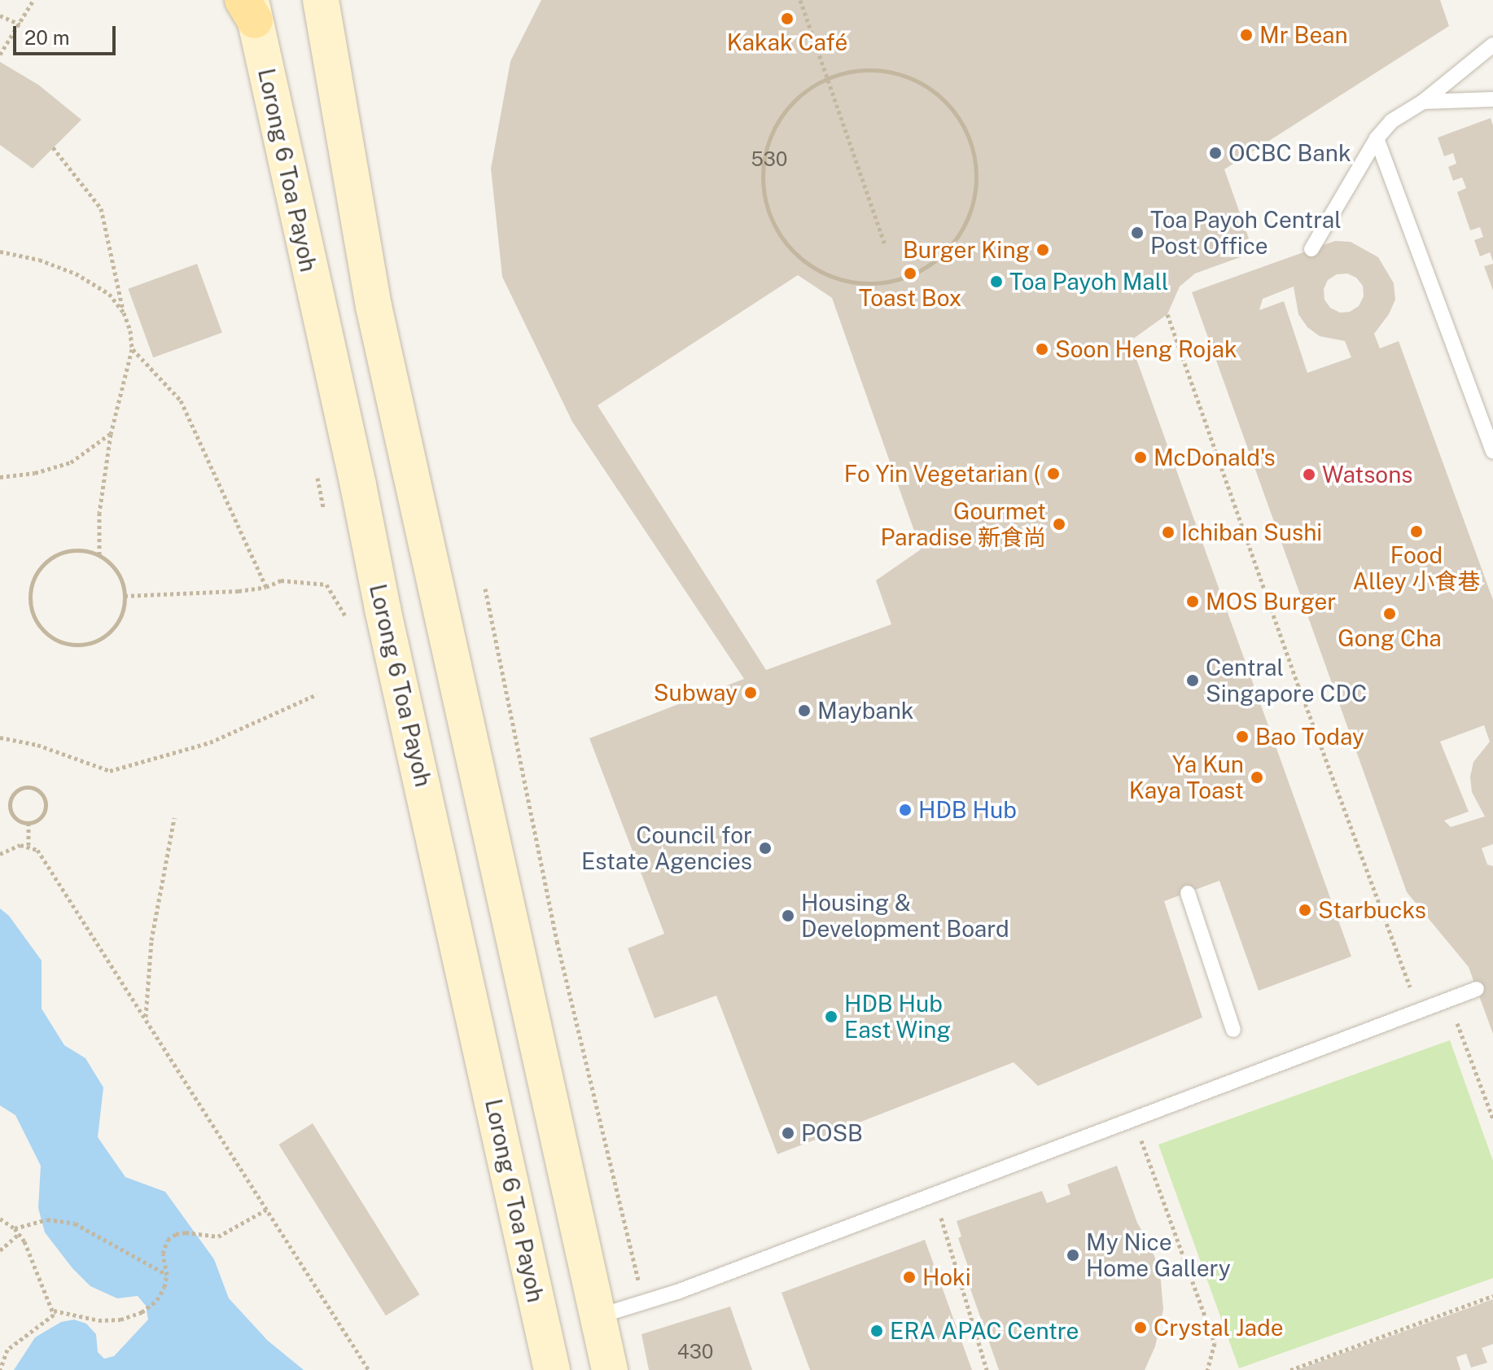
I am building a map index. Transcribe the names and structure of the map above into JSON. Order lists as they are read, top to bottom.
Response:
{
  "streets": {
    "main road": ["Lorong 6 Toa Payoh"]
  },
  "places": [
    "Kakak Café",
    "Mr Bean",
    "OCBC Bank",
    "Toa Payoh Central Post Office",
    "Burger King",
    "Toast Box",
    "Toa Payoh Mall",
    "Soon Heng Rojak",
    "McDonald's",
    "Fo Yin Vegetarian (",
    "Watsons",
    "Gourmet Paradise 新食尚",
    "Food Alley 小食巷",
    "Ichiban Sushi",
    "MOS Burger",
    "Gong Cha",
    "Central Singapore CDC",
    "Subway",
    "Maybank",
    "Bao Today",
    "Ya Kun Kaya Toast",
    "HDB Hub",
    "Council for Estate Agencies",
    "Starbucks",
    "Housing & Development Board",
    "HDB Hub East Wing",
    "POSB",
    "My Nice Home Gallery",
    "Hoki",
    "Crystal Jade",
    "ERA APAC Centre"
  ],
  "house_numbers": ["530", "430"],
  "scale_bar": "20 m"
}
